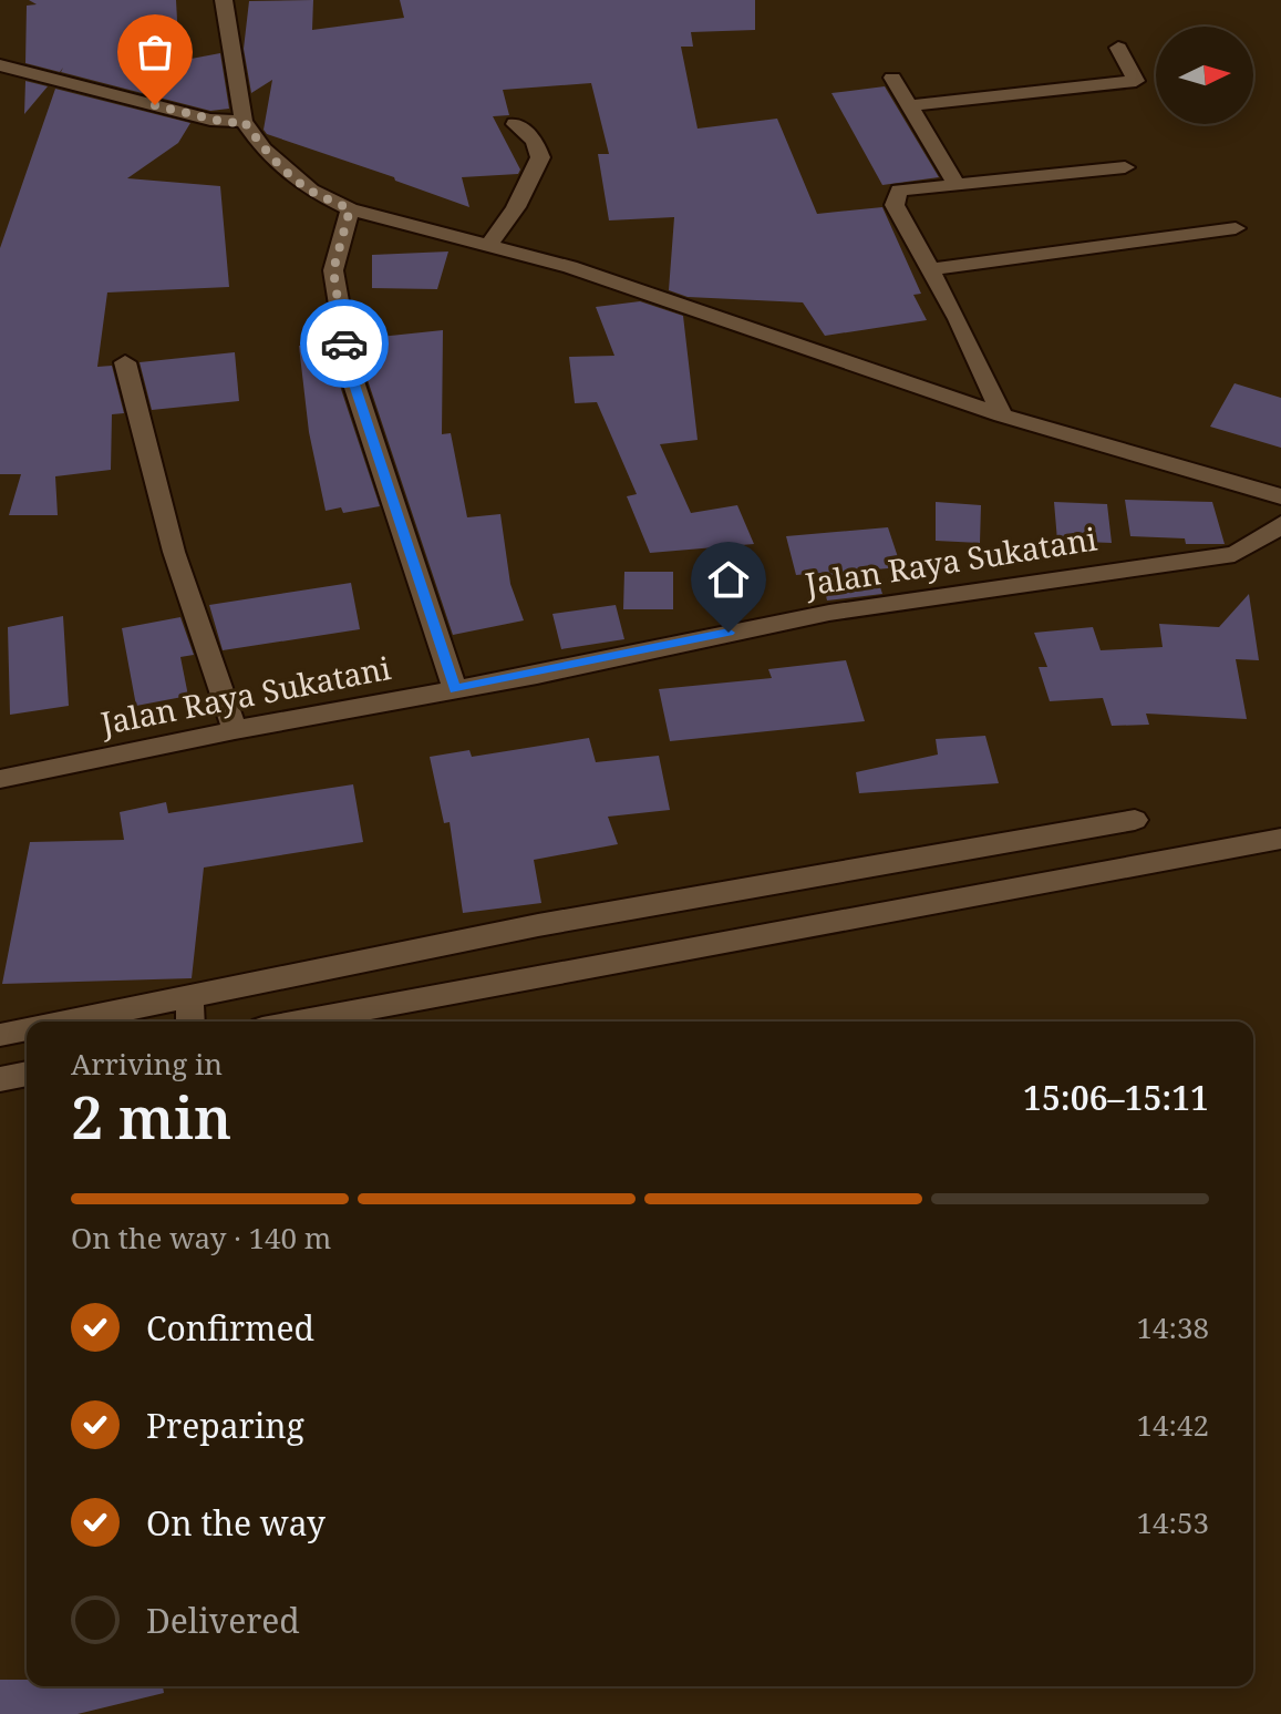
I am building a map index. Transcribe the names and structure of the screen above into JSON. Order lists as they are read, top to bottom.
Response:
{
  "streets": {
    "street": ["Jalan Raya Sukatani"]
  },
  "north": "right",
  "page": {
    "heading": ["2 min", "Arriving in", "15:06–15:11"],
    "bar": "On the way · 140 m",
    "list": [
      ["Confirmed", "14:38"],
      ["Preparing", "14:42"],
      ["On the way", "14:53"],
      "Delivered"
    ]
  }
}
